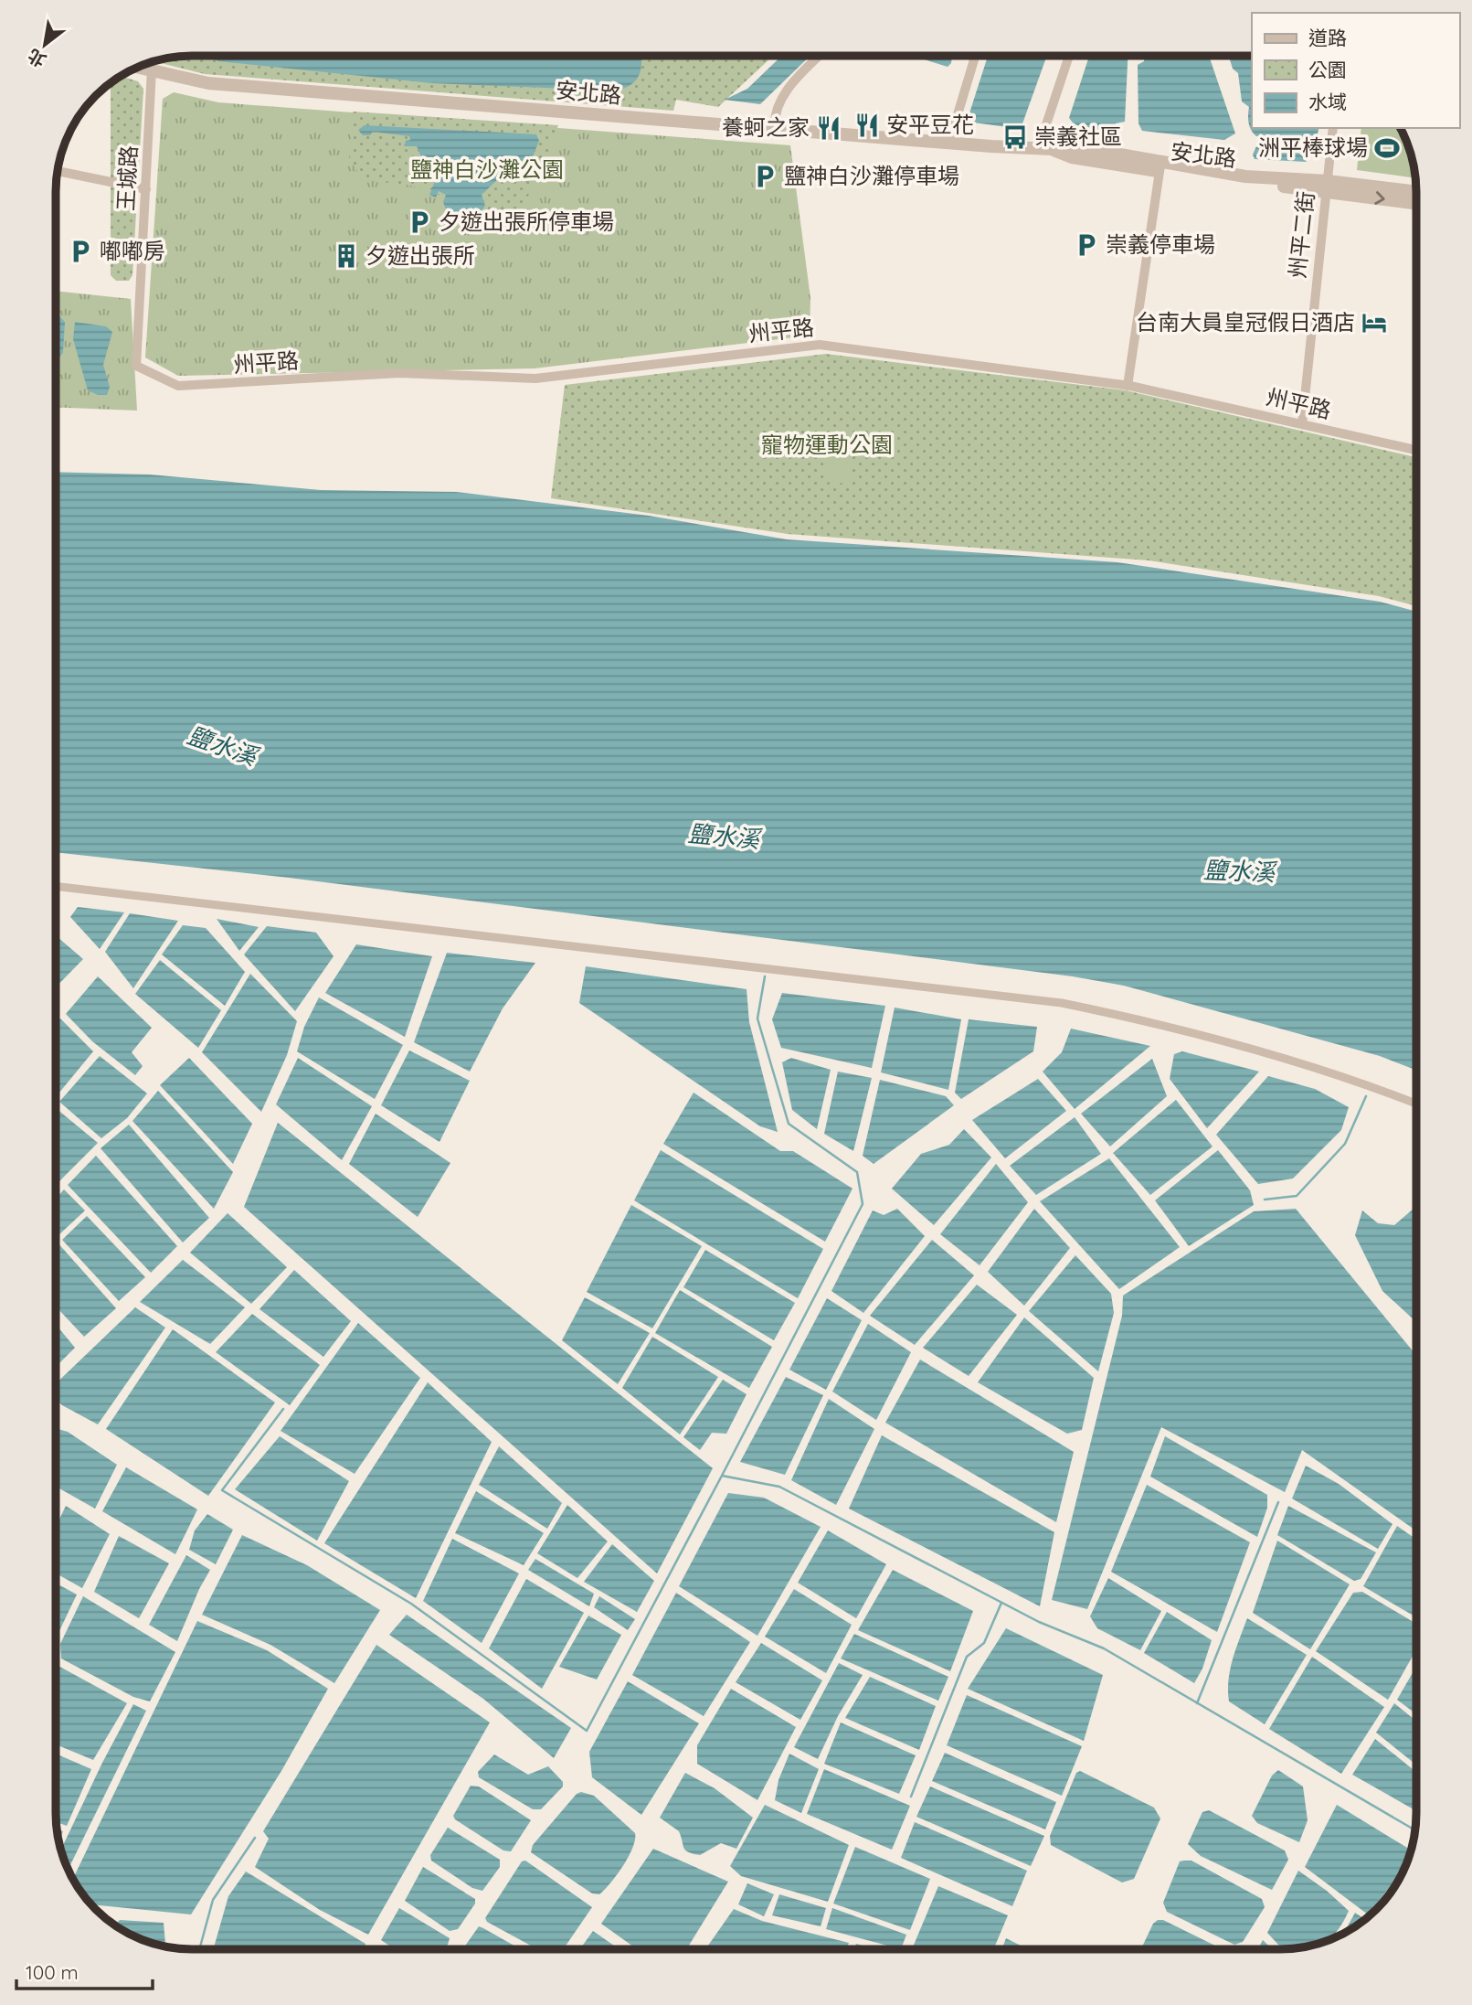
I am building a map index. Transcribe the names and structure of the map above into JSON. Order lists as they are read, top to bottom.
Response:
{
  "streets": {
    "street": [
      "安北路",
      "王城路",
      "州平二街",
      "州平路"
    ]
  },
  "crossings": [
    ["安北路", "王城路"],
    ["安北路", "州平二街"],
    ["王城路", "州平路"],
    ["州平二街", "州平路"]
  ],
  "water": ["鹽水溪"],
  "parks": ["鹽神白沙灘公園", "寵物運動公園"],
  "places": {
    "restaurant": ["安平豆花", "養蚵之家"],
    "bus stop": ["崇義社區"],
    "sports": ["洲平棒球場"],
    "parking": [
      "鹽神白沙灘停車場",
      "夕遊出張所停車場",
      "崇義停車場",
      "嘟嘟房"
    ],
    "building": ["夕遊出張所"],
    "hotel": ["台南大員皇冠假日酒店"]
  },
  "legend": ["道路", "公園", "水域"],
  "scale_bar": "100 m",
  "north": "bottom left"
}
